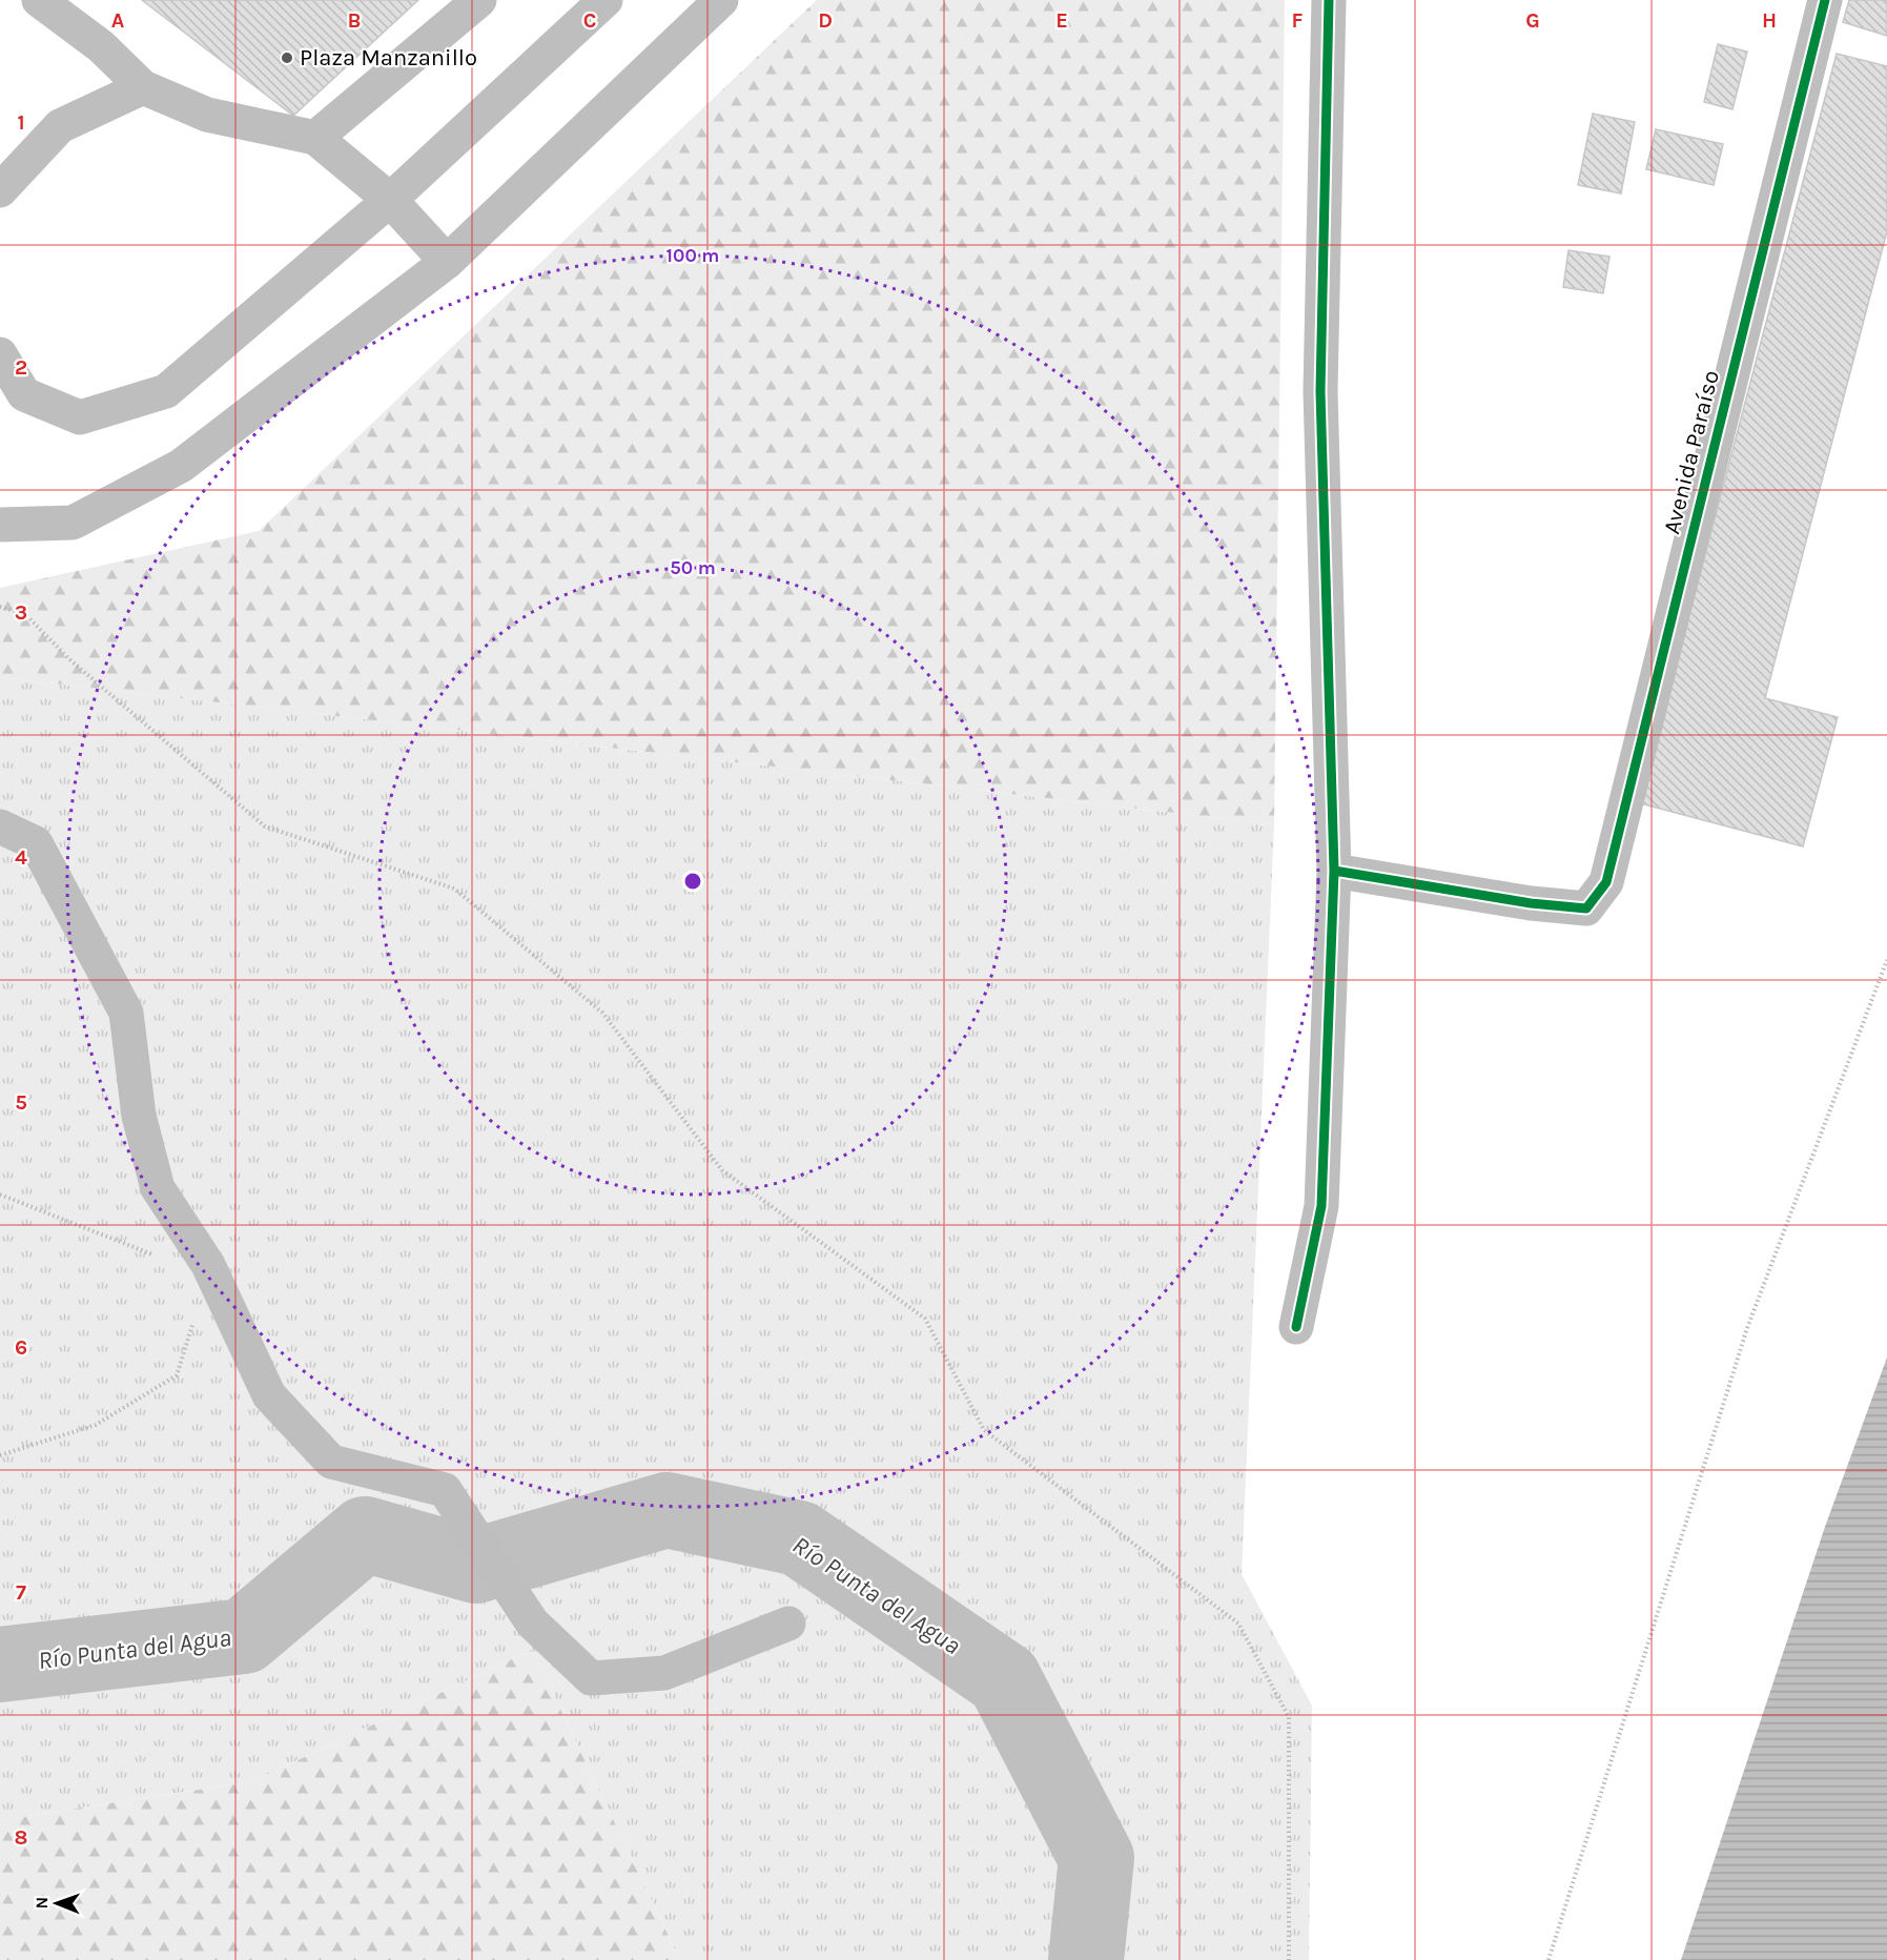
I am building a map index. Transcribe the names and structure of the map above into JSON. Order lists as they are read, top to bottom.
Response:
{
  "streets": {
    "street": ["Avenida Paraíso"]
  },
  "water": ["Río Punta del Agua"],
  "places": ["Plaza Manzanillo"],
  "north": "left",
  "grid": {
    "columns": [
      "A",
      "B",
      "C",
      "D",
      "E",
      "F",
      "G",
      "H"
    ],
    "rows": [
      "1",
      "2",
      "3",
      "4",
      "5",
      "6",
      "7",
      "8"
    ]
  },
  "rings": ["100 m", "50 m"]
}
